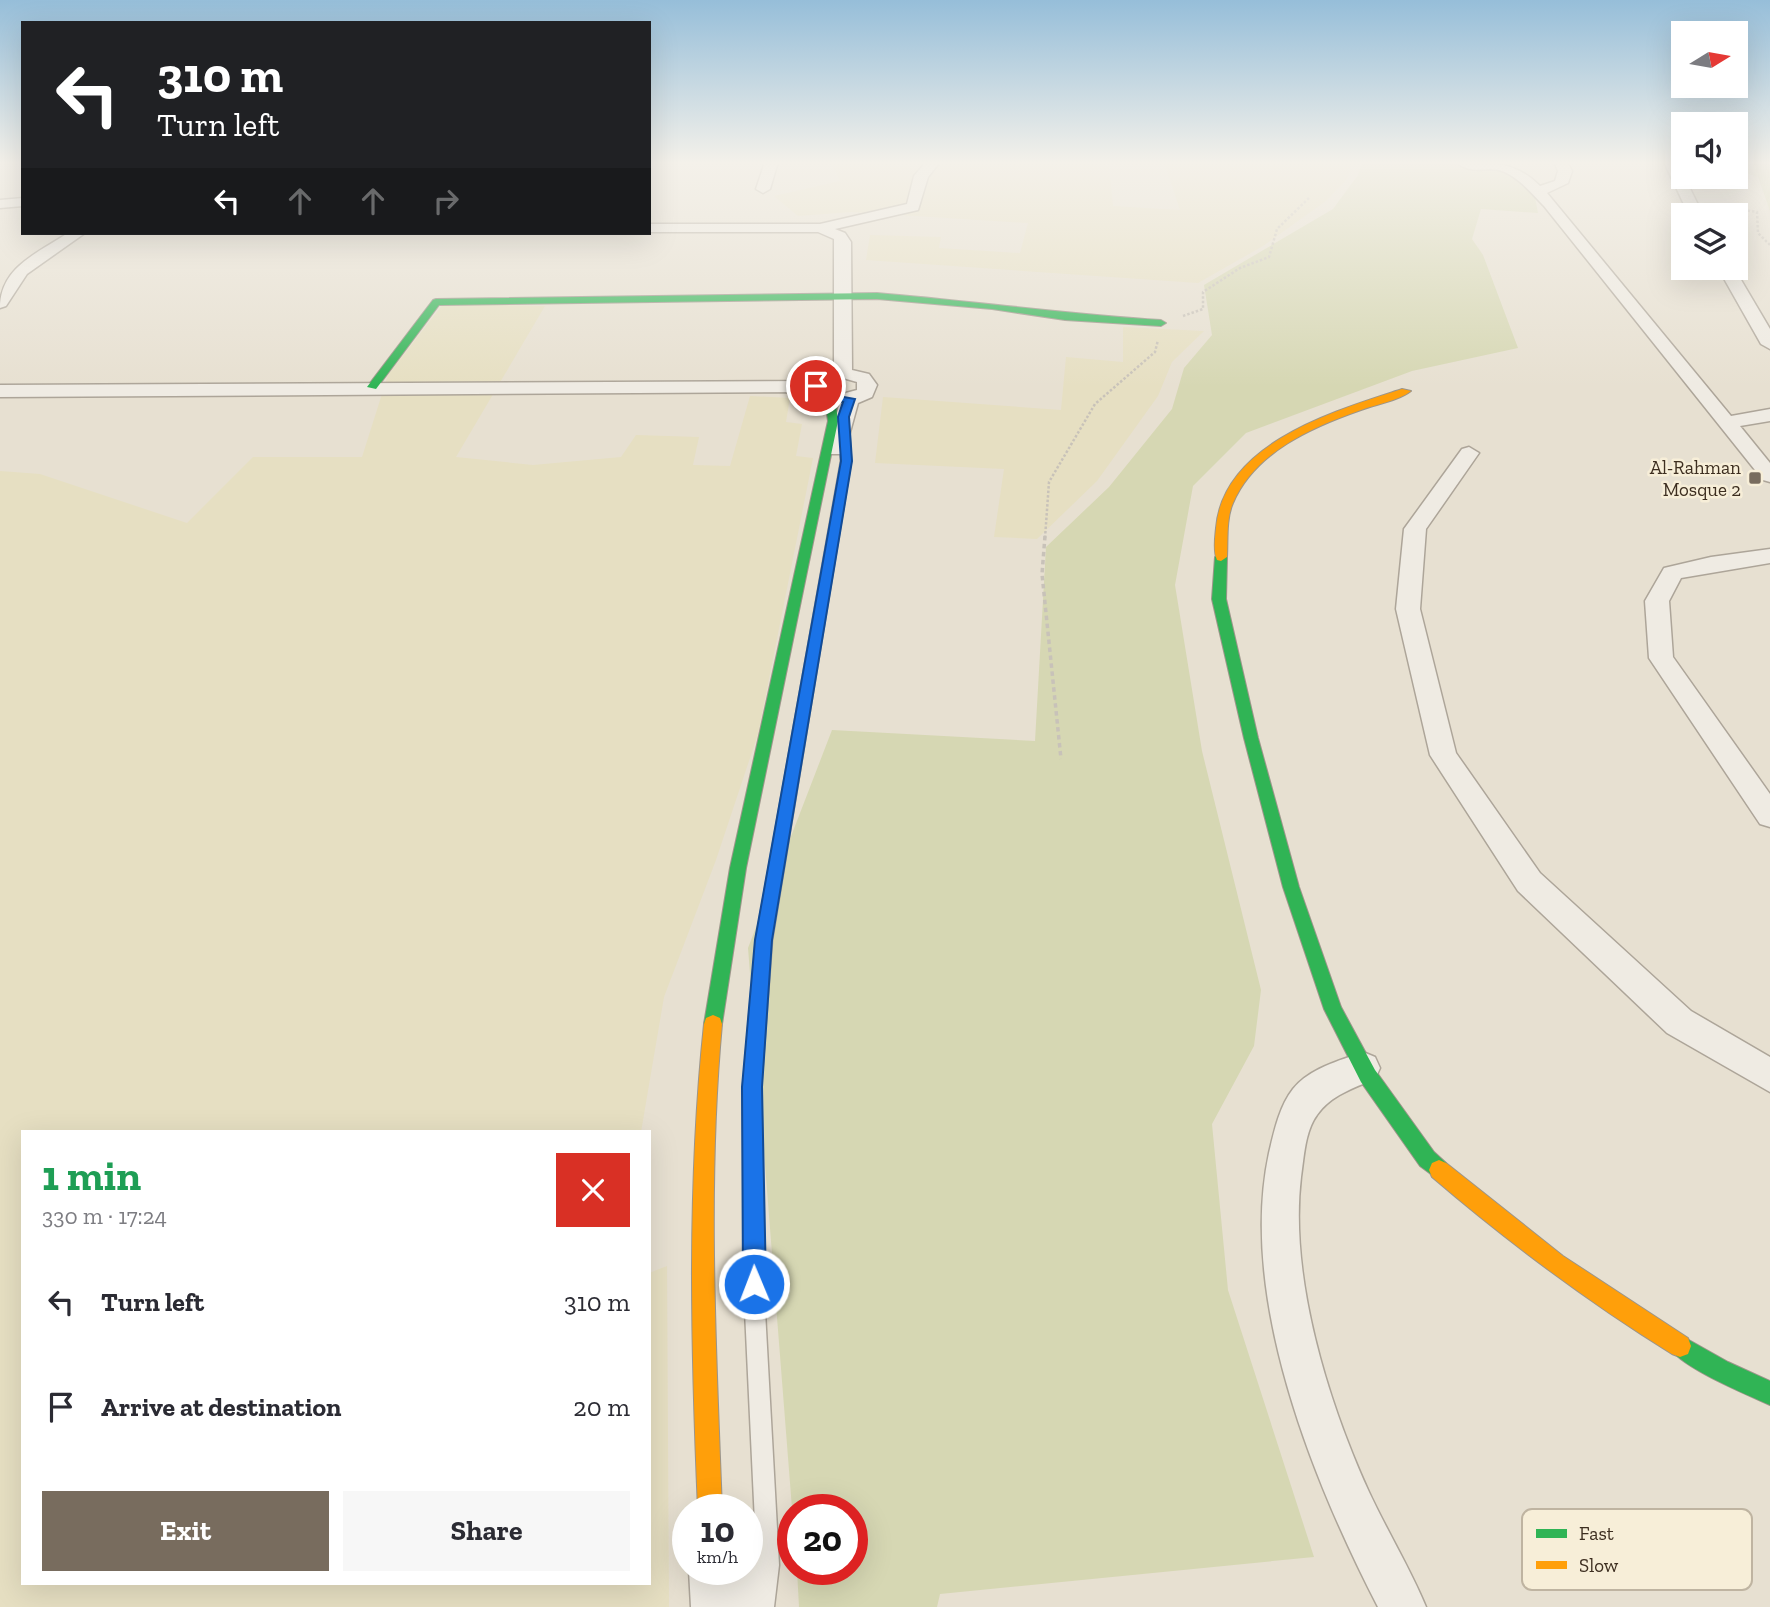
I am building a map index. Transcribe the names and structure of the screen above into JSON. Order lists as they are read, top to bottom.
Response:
{
  "places": {
    "transit": ["Al-Rahman Mosque 2"]
  },
  "legend": ["Fast", "Slow"],
  "north": "right",
  "page": {
    "turn": ["310 m", "Turn left"],
    "heading": ["1 min", "330 m · 17:24"],
    "list": [
      {
        "name": "Turn left",
        "value": "310 m"
      },
      {
        "name": "Arrive at destination",
        "value": "20 m"
      }
    ],
    "buttons": ["Exit", "Share"],
    "speed": "10 km/h",
    "limit": "20"
  }
}
